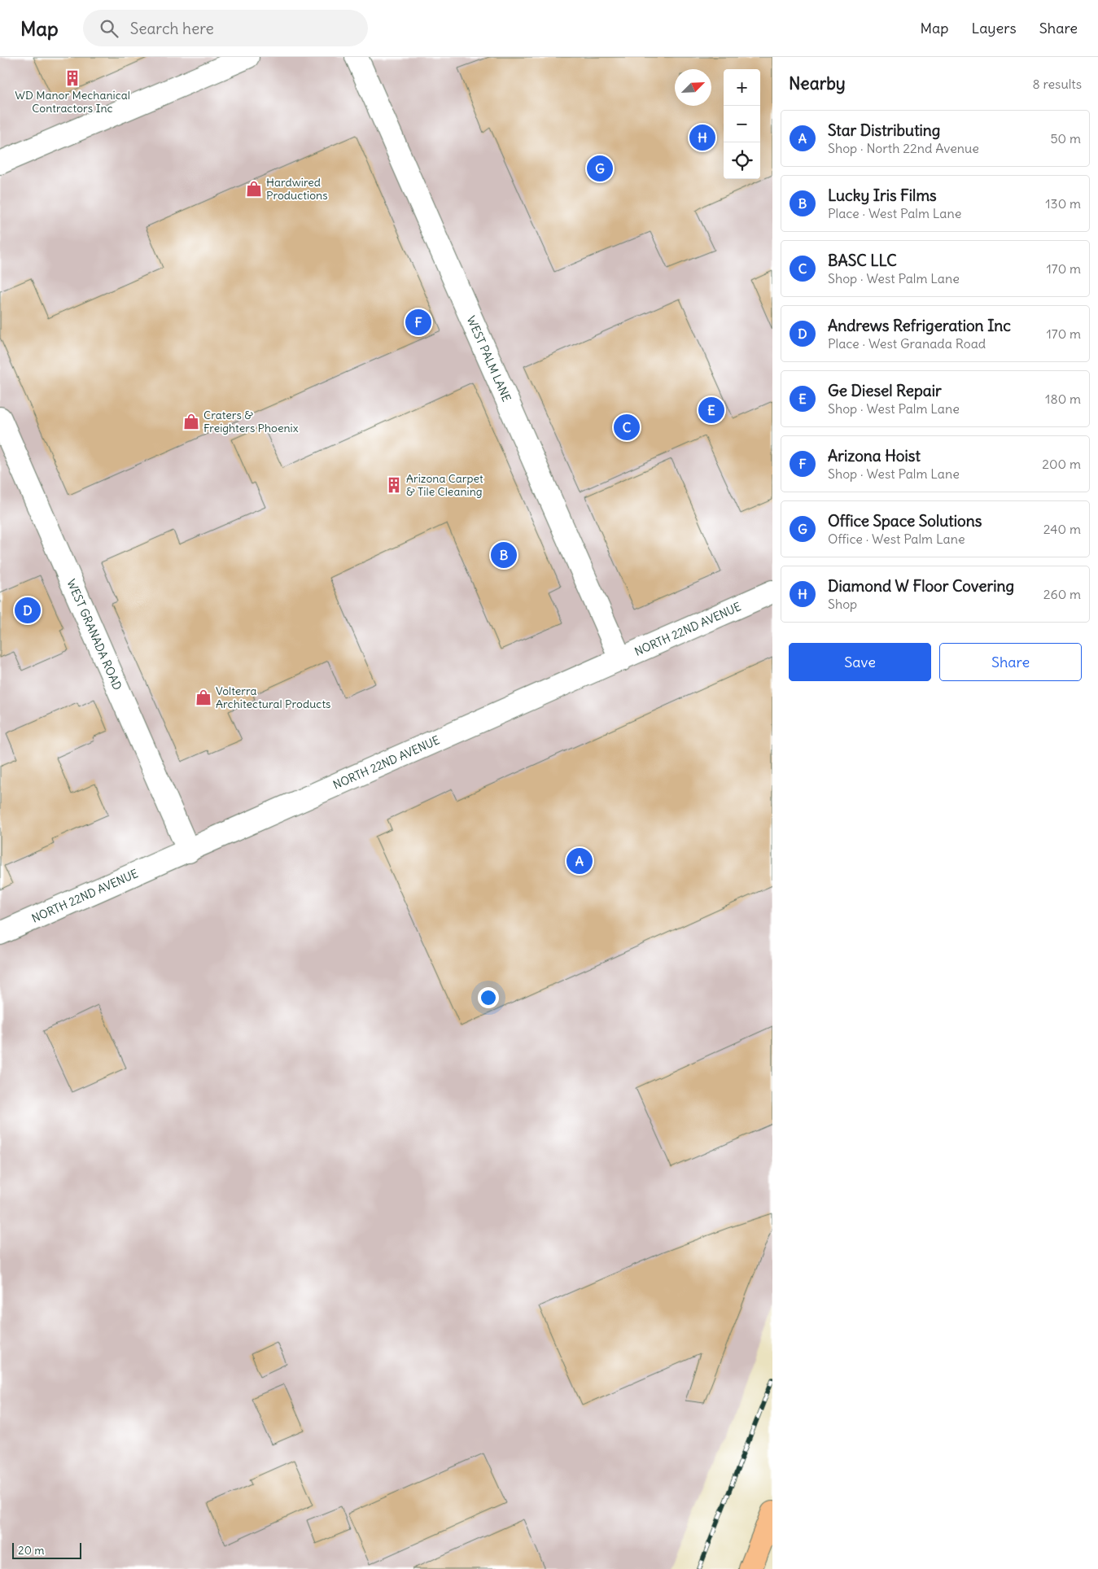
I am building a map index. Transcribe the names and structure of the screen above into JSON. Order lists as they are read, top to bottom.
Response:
{
  "streets": {
    "street": ["WEST PALM LANE", "NORTH 22ND AVENUE", "WEST GRANADA ROAD"]
  },
  "crossings": [
    ["WEST PALM LANE", "NORTH 22ND AVENUE"],
    ["NORTH 22ND AVENUE", "WEST GRANADA ROAD"]
  ],
  "places": {
    "building": ["WD Manor Mechanical Contractors Inc", "Arizona Carpet & Tile Cleaning"],
    "shop": ["Hardwired Productions", "Craters & Freighters Phoenix", "Volterra Architectural Products"]
  },
  "scale_bar": "20 m",
  "north": "top right",
  "page": {
    "header": "Map",
    "search": "Search here",
    "nav": ["Map", "Layers", "Share"],
    "heading": ["Nearby", "8 results"],
    "map_buttons": ["+", "−"],
    "list": [
      {
        "mark": "A",
        "name": "Star Distributing",
        "note": "Shop · North 22nd Avenue",
        "value": "50 m"
      },
      {
        "mark": "B",
        "name": "Lucky Iris Films",
        "note": "Place · West Palm Lane",
        "value": "130 m"
      },
      {
        "mark": "C",
        "name": "BASC LLC",
        "note": "Shop · West Palm Lane",
        "value": "170 m"
      },
      {
        "mark": "D",
        "name": "Andrews Refrigeration Inc",
        "note": "Place · West Granada Road",
        "value": "170 m"
      },
      {
        "mark": "E",
        "name": "Ge Diesel Repair",
        "note": "Shop · West Palm Lane",
        "value": "180 m"
      },
      {
        "mark": "F",
        "name": "Arizona Hoist",
        "note": "Shop · West Palm Lane",
        "value": "200 m"
      },
      {
        "mark": "G",
        "name": "Office Space Solutions",
        "note": "Office · West Palm Lane",
        "value": "240 m"
      },
      {
        "mark": "H",
        "name": "Diamond W Floor Covering",
        "note": "Shop",
        "value": "260 m"
      }
    ],
    "pins": [
      "H",
      "G",
      "F",
      "E",
      "C",
      "B",
      "D",
      "A"
    ],
    "buttons": ["Save", "Share"],
    "scale": "20 m"
  }
}
